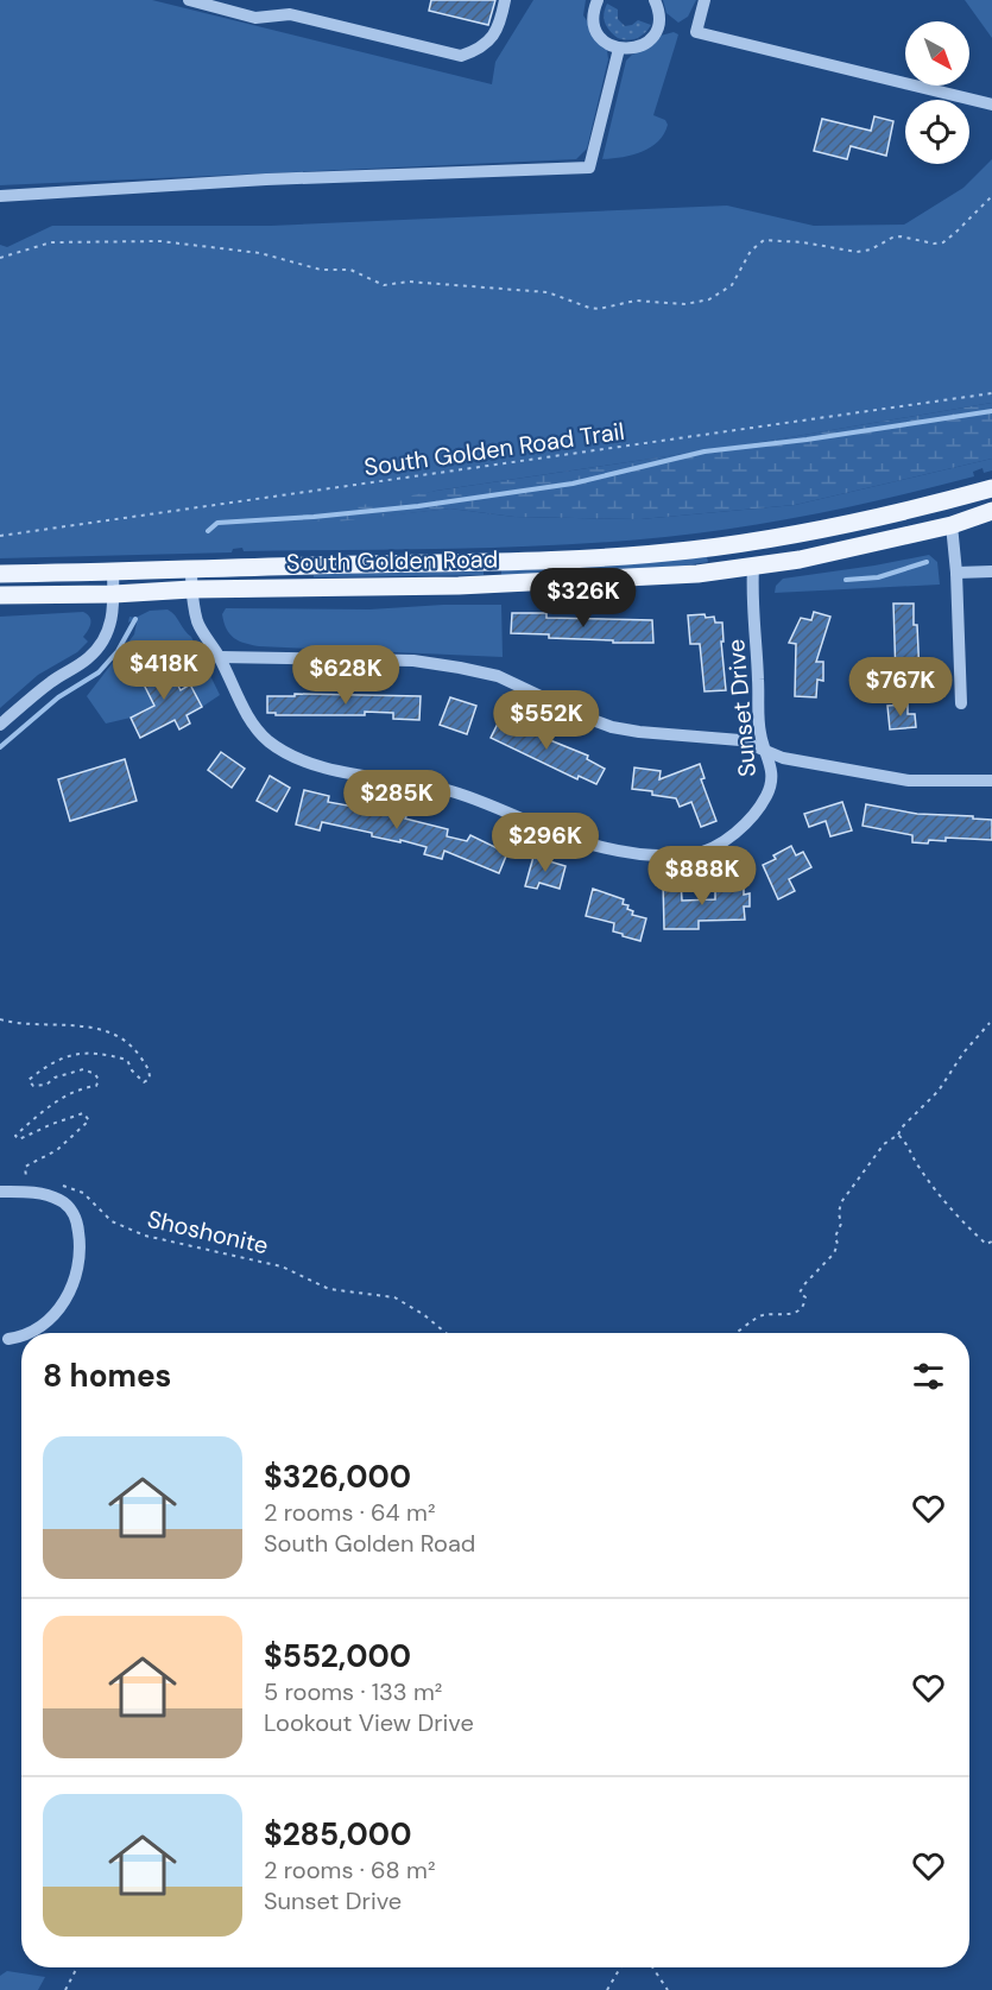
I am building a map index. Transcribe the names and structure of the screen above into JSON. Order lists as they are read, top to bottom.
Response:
{
  "streets": {
    "main road": ["South Golden Road"],
    "street": ["Sunset Drive"],
    "path": ["South Golden Road Trail", "Shoshonite"]
  },
  "crossings": [
    ["South Golden Road", "Sunset Drive"]
  ],
  "north": "bottom right",
  "page": {
    "price": [
      "$326K",
      "$418K",
      "$628K",
      "$767K",
      "$552K",
      "$285K",
      "$296K",
      "$888K"
    ],
    "heading": "8 homes",
    "list": [
      {
        "name": "$326,000",
        "note": "2 rooms · 64 m² · South Golden Road"
      },
      {
        "name": "$552,000",
        "note": "5 rooms · 133 m² · Lookout View Drive"
      },
      {
        "name": "$285,000",
        "note": "2 rooms · 68 m² · Sunset Drive"
      }
    ]
  }
}
